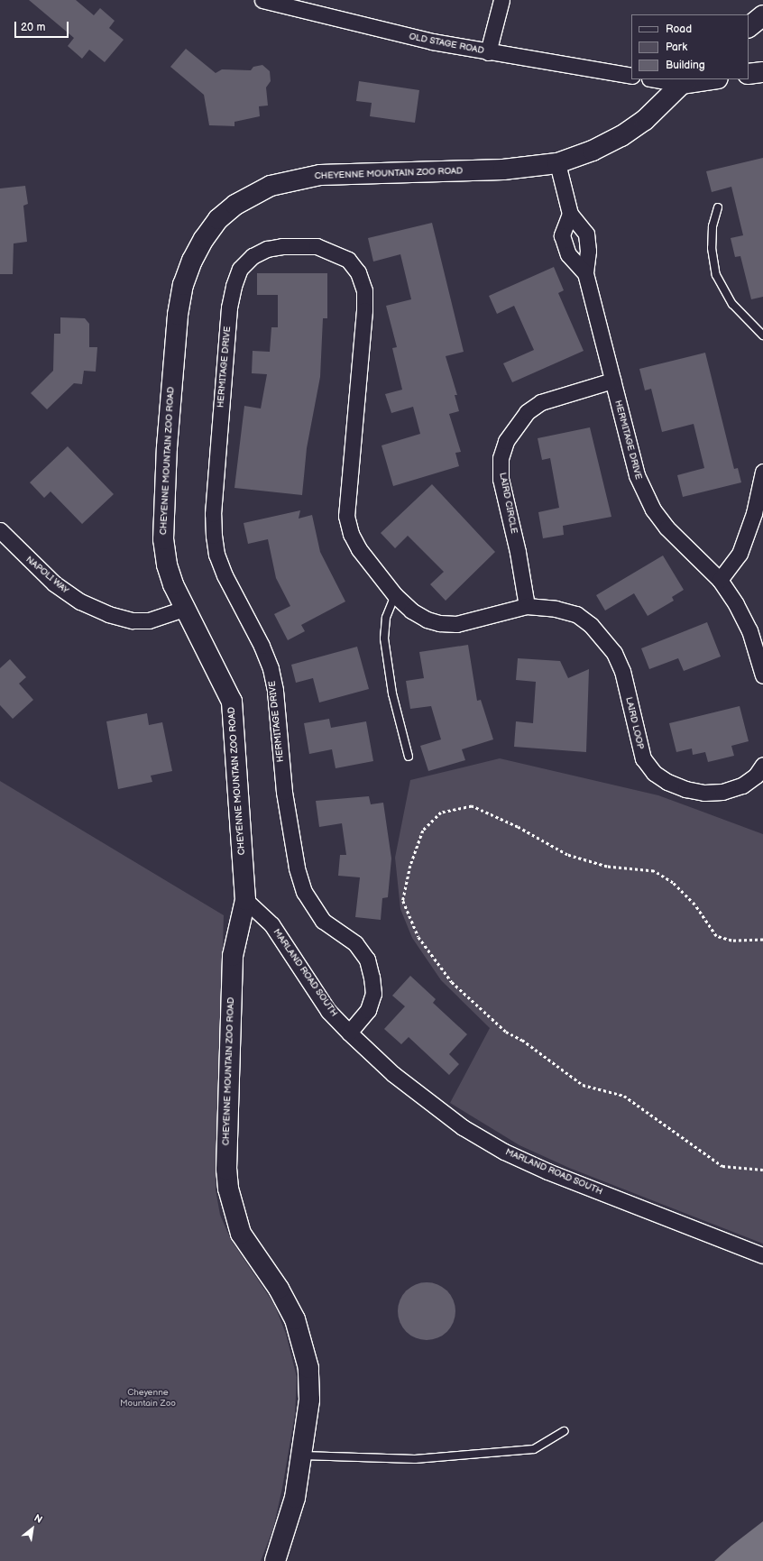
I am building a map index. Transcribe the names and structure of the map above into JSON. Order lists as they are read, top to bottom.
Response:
{
  "streets": {
    "street": [
      "OLD STAGE ROAD",
      "CHEYENNE MOUNTAIN ZOO ROAD",
      "HERMITAGE DRIVE",
      "LAIRD CIRCLE",
      "NAPOLI WAY",
      "LAIRD LOOP",
      "MARLAND ROAD SOUTH"
    ]
  },
  "crossings": [
    ["CHEYENNE MOUNTAIN ZOO ROAD", "HERMITAGE DRIVE"],
    ["CHEYENNE MOUNTAIN ZOO ROAD", "NAPOLI WAY"],
    ["CHEYENNE MOUNTAIN ZOO ROAD", "MARLAND ROAD SOUTH"],
    ["HERMITAGE DRIVE", "LAIRD CIRCLE"],
    ["HERMITAGE DRIVE", "LAIRD LOOP"],
    ["HERMITAGE DRIVE", "MARLAND ROAD SOUTH"],
    ["LAIRD CIRCLE", "LAIRD LOOP"]
  ],
  "parks": ["Cheyenne Mountain Zoo"],
  "legend": ["Road", "Park", "Building"],
  "scale_bar": "20 m",
  "north": "top right"
}
